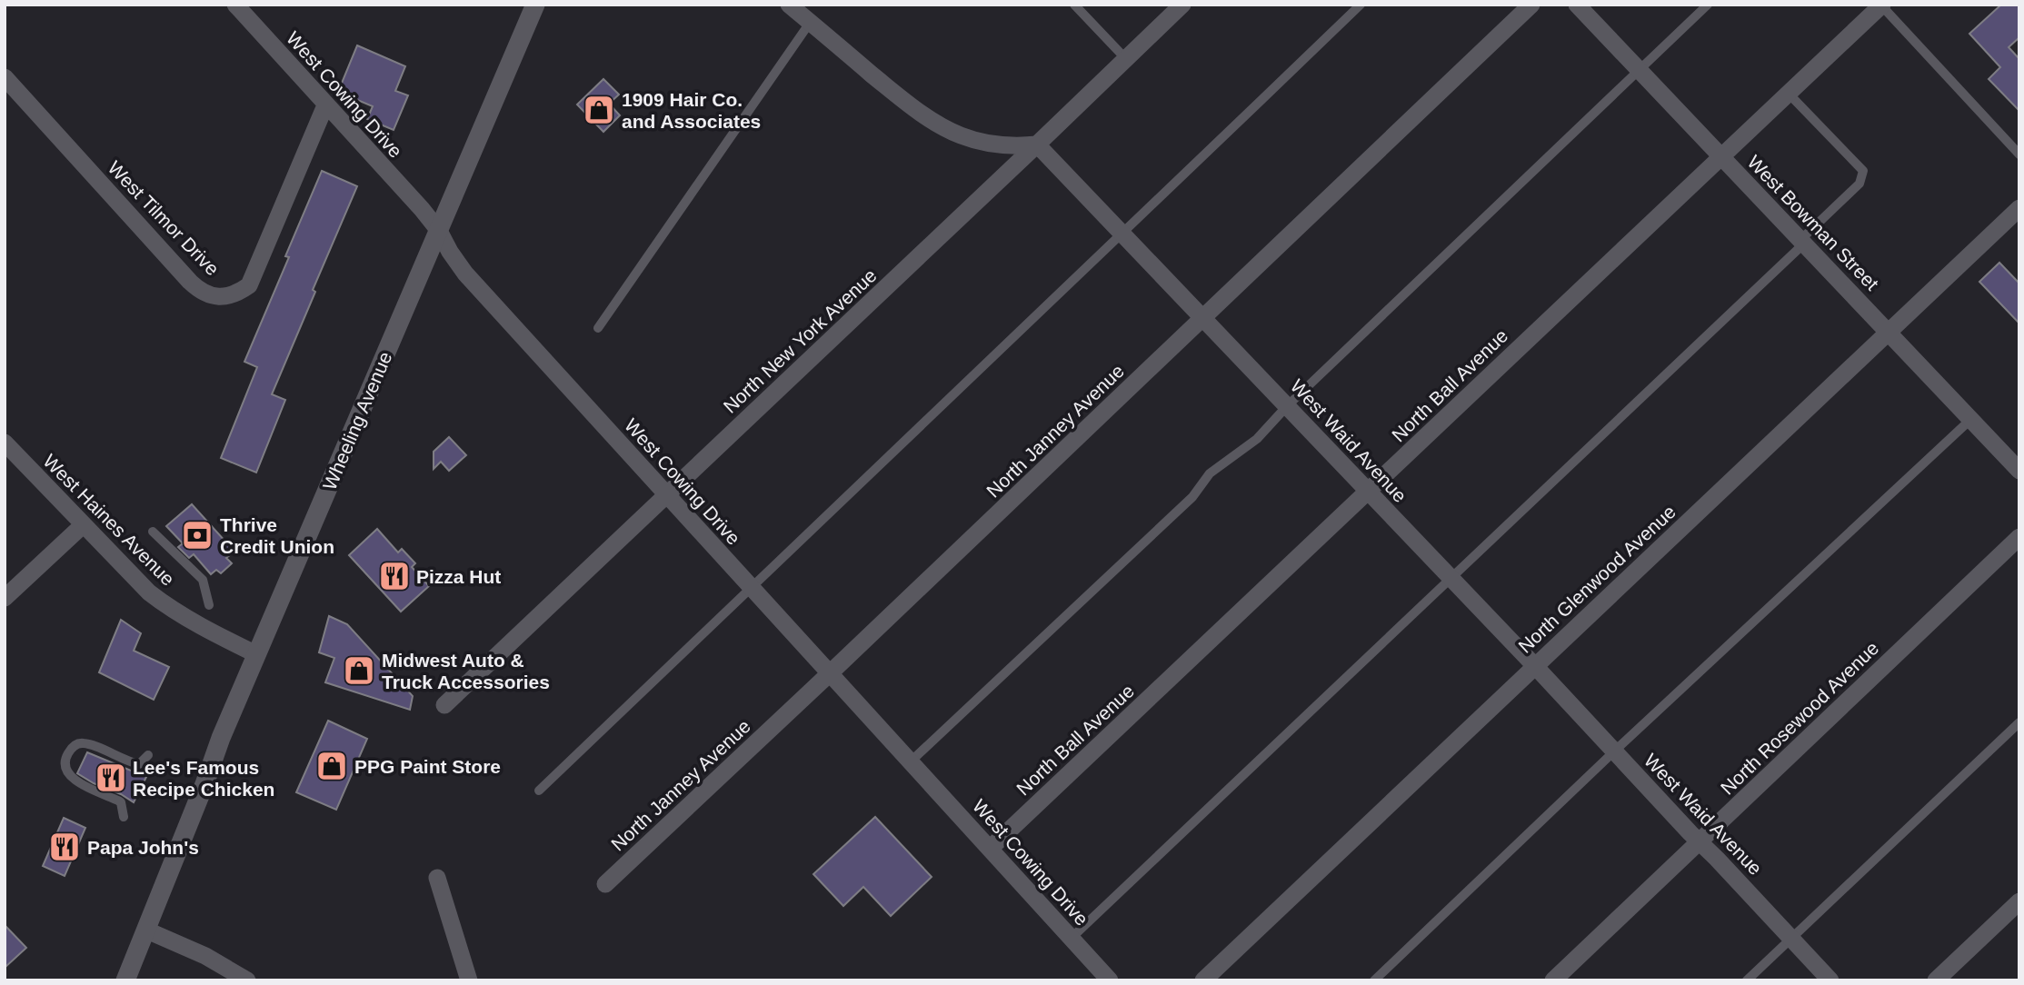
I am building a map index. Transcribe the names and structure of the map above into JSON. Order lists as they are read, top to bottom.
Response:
{
  "streets": {
    "main road": ["Wheeling Avenue"],
    "street": [
      "West Cowing Drive",
      "West Tilmor Drive",
      "West Bowman Street",
      "North New York Avenue",
      "North Ball Avenue",
      "North Janney Avenue",
      "West Waid Avenue",
      "West Haines Avenue",
      "North Glenwood Avenue",
      "North Rosewood Avenue"
    ]
  },
  "crossings": [
    ["West Cowing Drive", "West Tilmor Drive"],
    ["West Cowing Drive", "North New York Avenue"],
    ["West Cowing Drive", "North Ball Avenue"],
    ["West Cowing Drive", "Wheeling Avenue"],
    ["West Cowing Drive", "North Janney Avenue"],
    ["West Bowman Street", "North Ball Avenue"],
    ["West Bowman Street", "North Glenwood Avenue"],
    ["North New York Avenue", "West Waid Avenue"],
    ["North Ball Avenue", "West Waid Avenue"],
    ["Wheeling Avenue", "West Haines Avenue"],
    ["North Janney Avenue", "West Waid Avenue"],
    ["West Waid Avenue", "North Glenwood Avenue"],
    ["West Waid Avenue", "North Rosewood Avenue"]
  ],
  "places": {
    "shop": ["1909 Hair Co. and Associates", "Midwest Auto & Truck Accessories", "PPG Paint Store"],
    "bank": ["Thrive Credit Union"],
    "restaurant": ["Pizza Hut", "Lee's Famous Recipe Chicken", "Papa John's"]
  }
}
